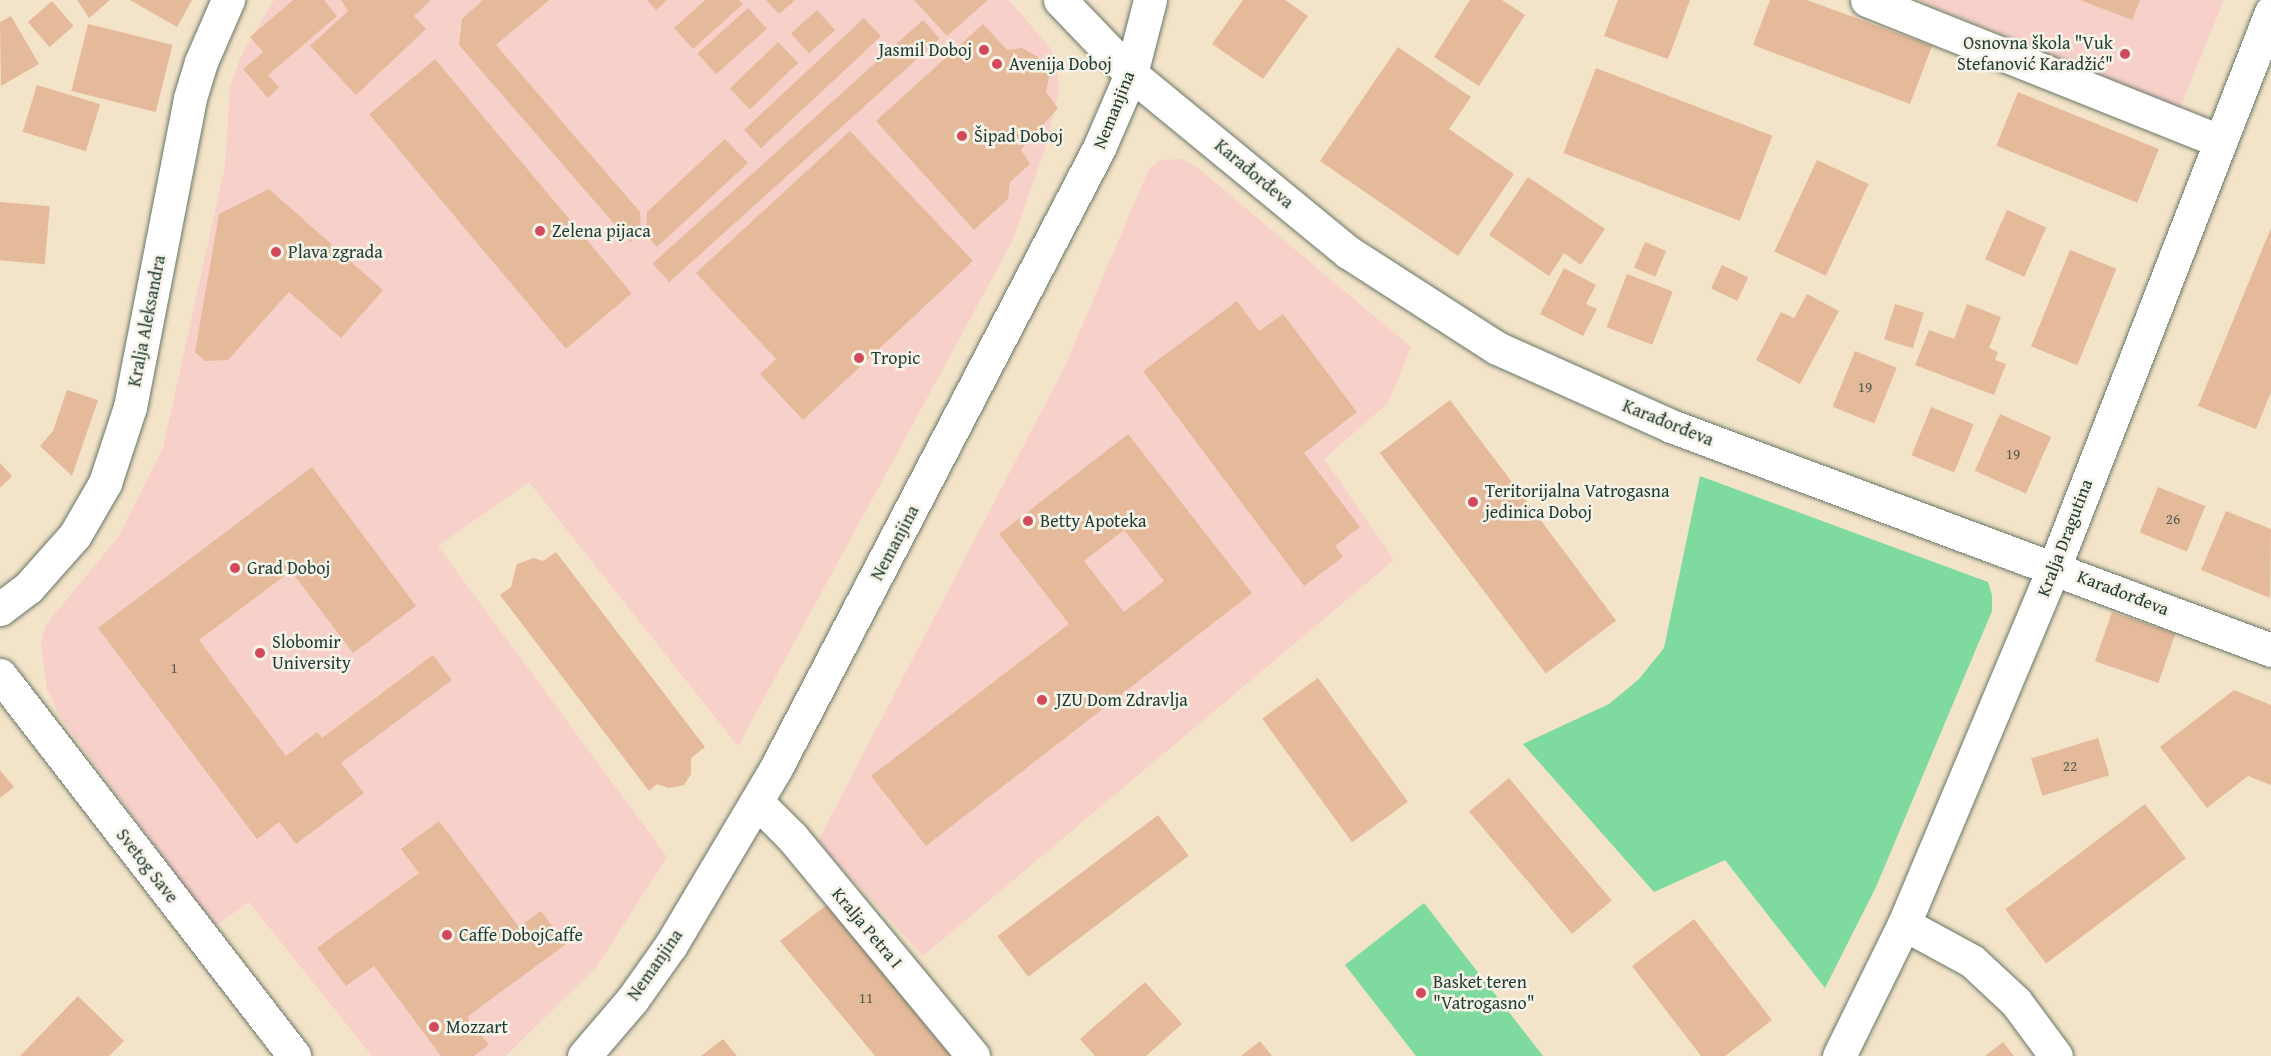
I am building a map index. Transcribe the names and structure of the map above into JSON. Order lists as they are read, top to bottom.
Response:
{
  "streets": {
    "street": [
      "Nemanjina",
      "Karađorđeva",
      "Kralja Aleksandra",
      "Kralja Dragutina",
      "Svetog Save",
      "Kralja Petra I"
    ]
  },
  "crossings": [
    ["Nemanjina", "Karađorđeva"],
    ["Nemanjina", "Kralja Petra I"],
    ["Karađorđeva", "Kralja Dragutina"]
  ],
  "places": [
    "Jasmil Doboj",
    "Osnovna škola \"Vuk Stefanović Karadžić\"",
    "Avenija Doboj",
    "Šipad Doboj",
    "Zelena pijaca",
    "Plava zgrada",
    "Tropic",
    "Teritorijalna Vatrogasna jedinica Doboj",
    "Betty Apoteka",
    "Grad Doboj",
    "Slobomir University",
    "JZU Dom Zdravlja",
    "Caffe DobojCaffe",
    "Basket teren \"Vatrogasno\"",
    "Mozzart"
  ],
  "house_numbers": [
    "19",
    "19",
    "26",
    "1",
    "22",
    "11"
  ]
}
